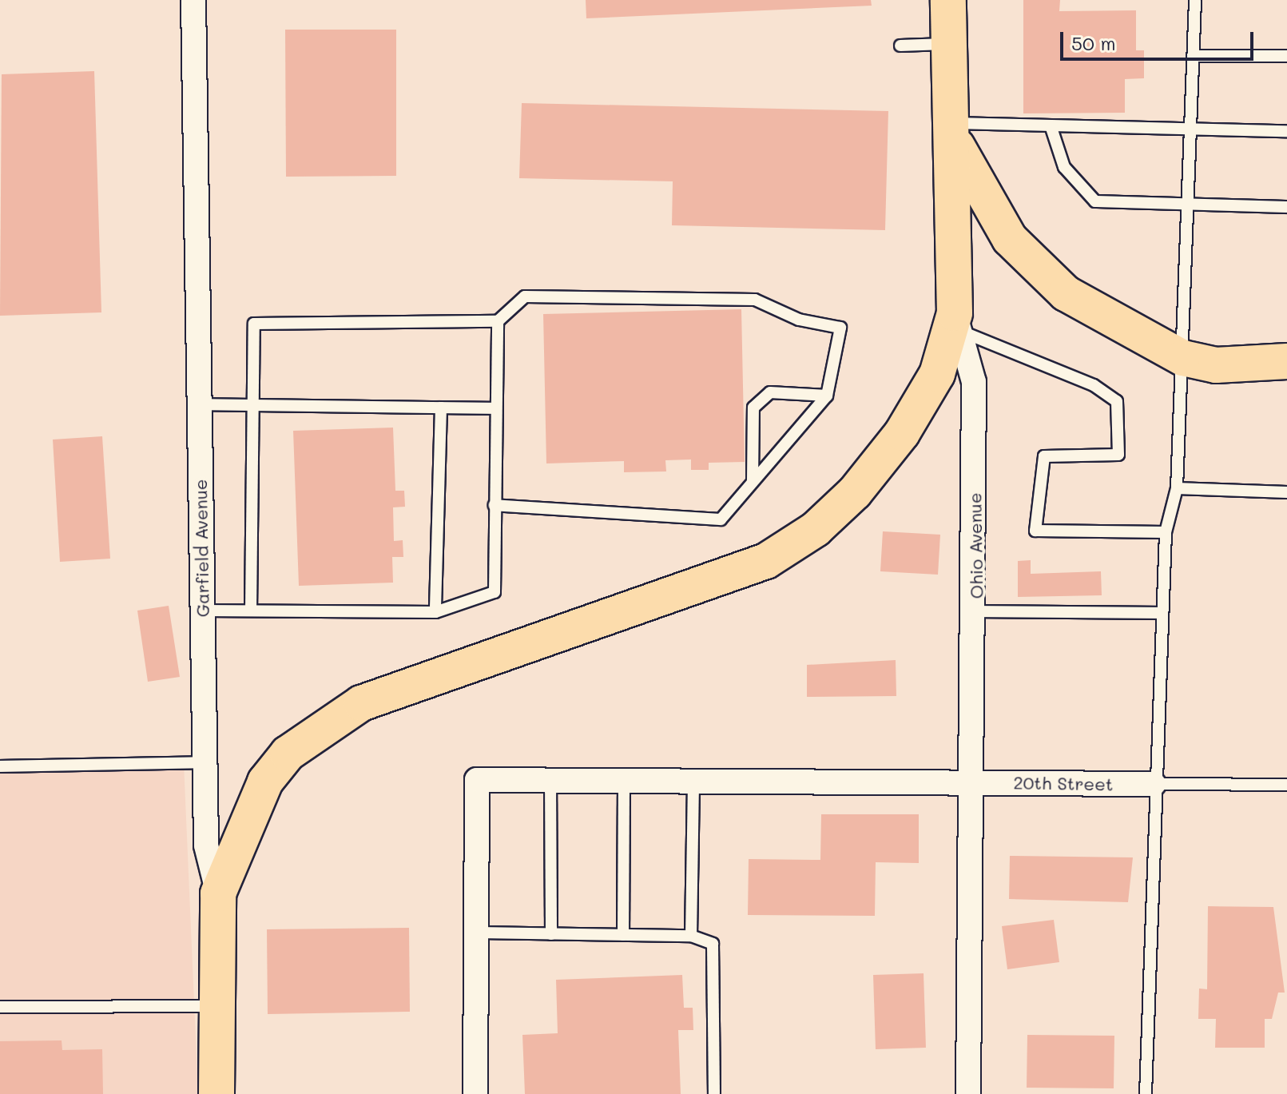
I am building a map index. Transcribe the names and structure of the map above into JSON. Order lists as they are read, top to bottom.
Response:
{
  "streets": {
    "main road": ["Ohio Avenue", "Garfield Avenue"],
    "street": ["20th Street"]
  },
  "crossings": [
    ["Ohio Avenue", "20th Street"]
  ],
  "scale_bar": "50 m"
}
